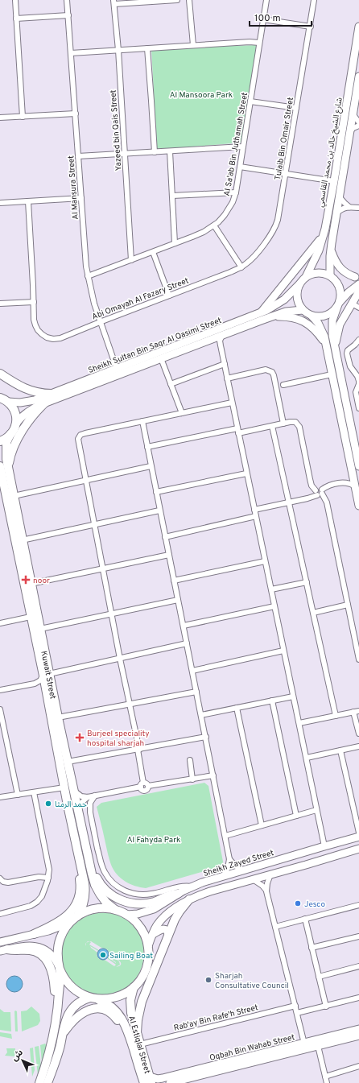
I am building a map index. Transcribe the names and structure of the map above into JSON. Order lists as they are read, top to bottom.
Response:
{
  "streets": {
    "main road": [
      "شارع الشيخ خالد بن محمد القاسمي",
      "Sheikh Sultan Bin Saqr Al Qasimi Street",
      "Kuwait Street",
      "Sheikh Zayed Street",
      "Al Estiqlal Street",
      "Oqbah Bin Wahab Street"
    ],
    "street": [
      "Yazeed bin Qais Street",
      "Tulaib Bin Omair Street",
      "Al Sa'ab Bin Juthamah Street",
      "Al Mansura Street",
      "Abi Omayah Al Fazary Street",
      "Rab'ay Bin Rafe'h Street"
    ]
  },
  "crossings": [
    ["Yazeed bin Qais Street", "Al Sa'ab Bin Juthamah Street"],
    ["Tulaib Bin Omair Street", "Abi Omayah Al Fazary Street"],
    ["Al Sa'ab Bin Juthamah Street", "Al Mansura Street"],
    ["شارع الشيخ خالد بن محمد القاسمي", "Sheikh Sultan Bin Saqr Al Qasimi Street"],
    ["Al Mansura Street", "Abi Omayah Al Fazary Street"],
    ["Al Mansura Street", "Sheikh Sultan Bin Saqr Al Qasimi Street"],
    ["Sheikh Sultan Bin Saqr Al Qasimi Street", "Kuwait Street"],
    ["Kuwait Street", "Sheikh Zayed Street"],
    ["Kuwait Street", "Al Estiqlal Street"],
    ["Sheikh Zayed Street", "Al Estiqlal Street"],
    ["Rab'ay Bin Rafe'h Street", "Al Estiqlal Street"],
    ["Al Estiqlal Street", "Oqbah Bin Wahab Street"]
  ],
  "parks": ["Al Mansoora Park", "Al Fahyda Park"],
  "places": {
    "health": ["noor", "Burjeel speciality hospital sharjah"],
    "other": [
      "حمد الرمثا",
      "Jesco",
      "Sailing Boat",
      "Sharjah Consultative Council"
    ]
  },
  "scale_bar": "100 m",
  "north": "top left"
}
